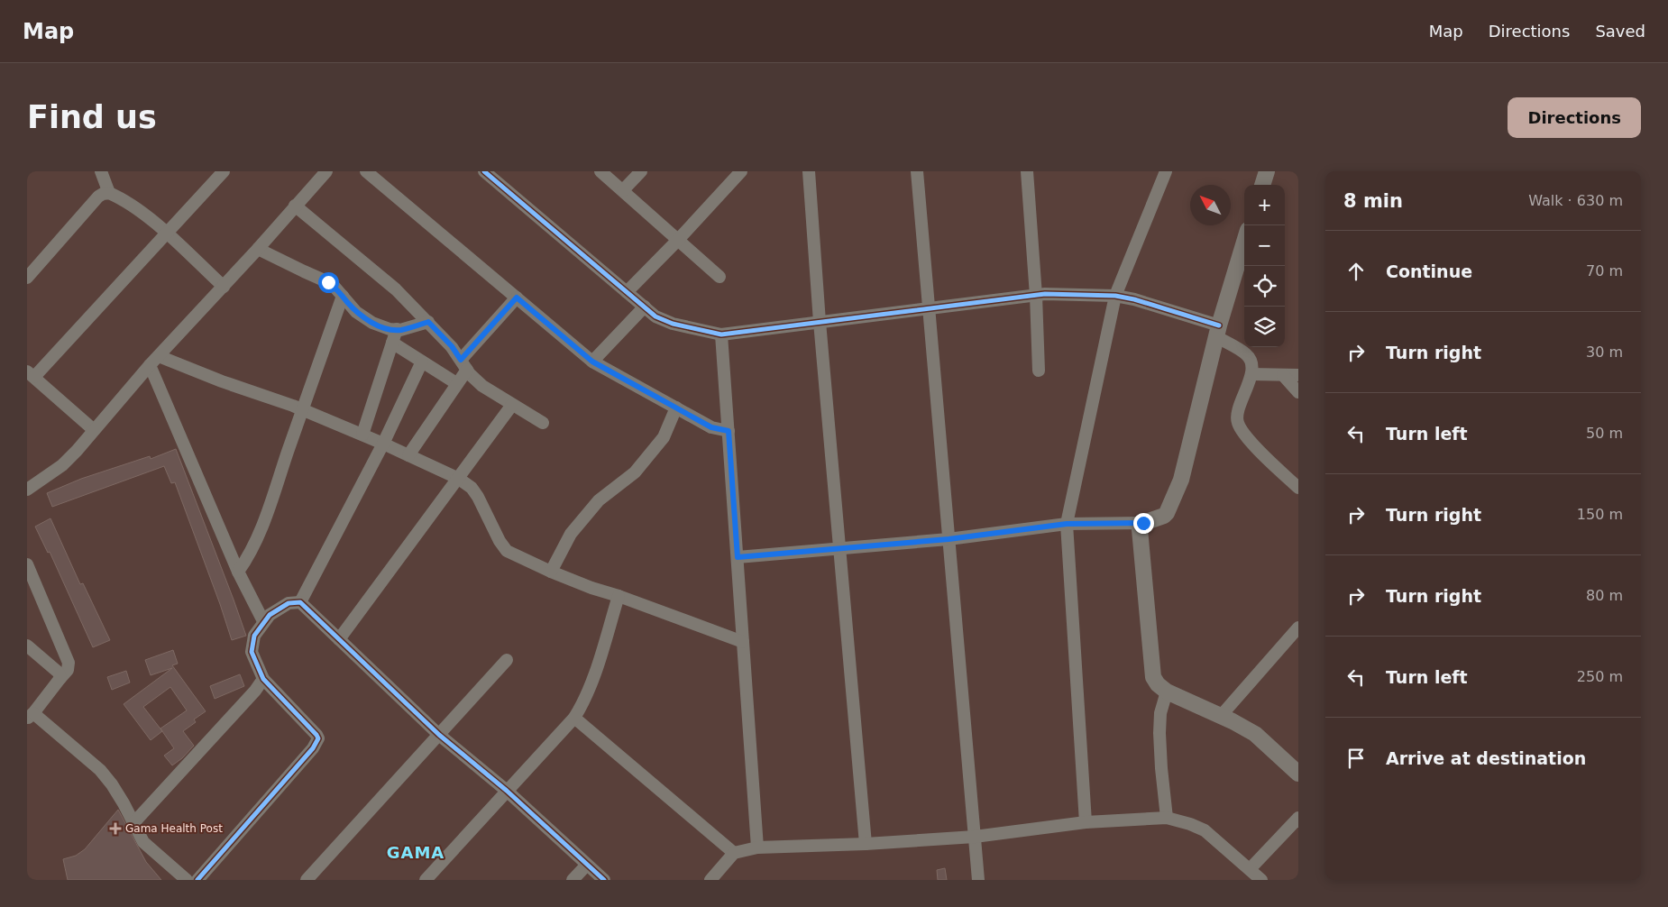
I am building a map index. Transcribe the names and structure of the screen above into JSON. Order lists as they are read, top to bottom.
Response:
{
  "districts": ["GAMA"],
  "places": {
    "health": ["Gama Health Post"]
  },
  "north": "top left",
  "page": {
    "header": "Map",
    "nav": ["Map", "Directions", "Saved"],
    "buttons": "Directions",
    "title": "Find us",
    "heading": ["8 min", "Walk · 630 m"],
    "map_buttons": ["+", "−"],
    "list": [
      ["Continue", "70 m"],
      ["Turn right", "30 m"],
      ["Turn left", "50 m"],
      ["Turn right", "150 m"],
      ["Turn right", "80 m"],
      ["Turn left", "250 m"],
      "Arrive at destination"
    ]
  }
}
